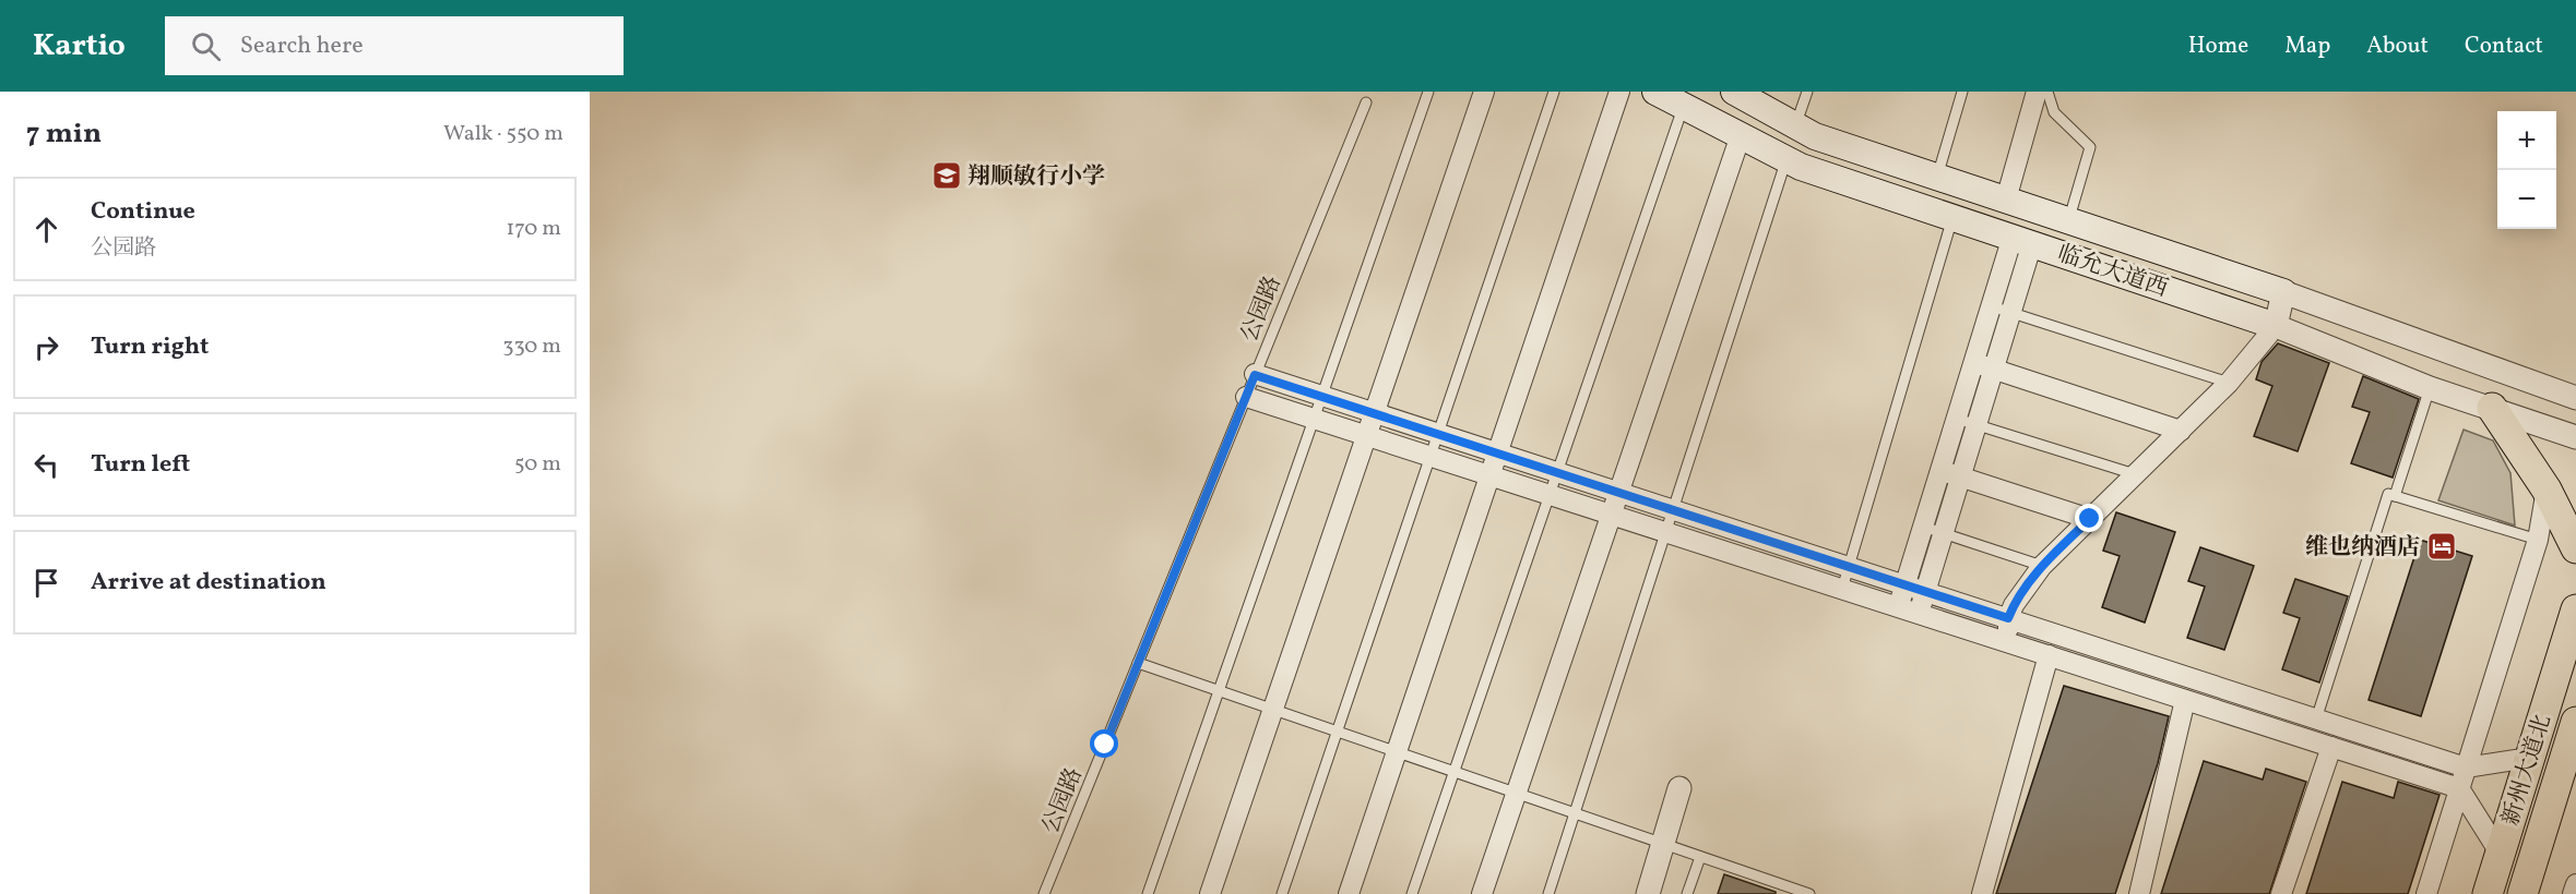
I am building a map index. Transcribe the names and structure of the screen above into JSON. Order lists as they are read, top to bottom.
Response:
{
  "streets": {
    "main road": ["临允大道西", "新州大道北"],
    "lane": ["公园路"]
  },
  "places": {
    "school or university": ["翔顺敏行小学"],
    "hotel": ["维也纳酒店"]
  },
  "page": {
    "header": "Kartio",
    "search": "Search here",
    "nav": [
      "Home",
      "Map",
      "About",
      "Contact"
    ],
    "heading": ["7 min", "Walk · 550 m"],
    "map_buttons": ["+", "−"],
    "list": [
      ["Continue", "公园路", "170 m"],
      ["Turn right", "330 m"],
      ["Turn left", "50 m"],
      "Arrive at destination"
    ]
  }
}
